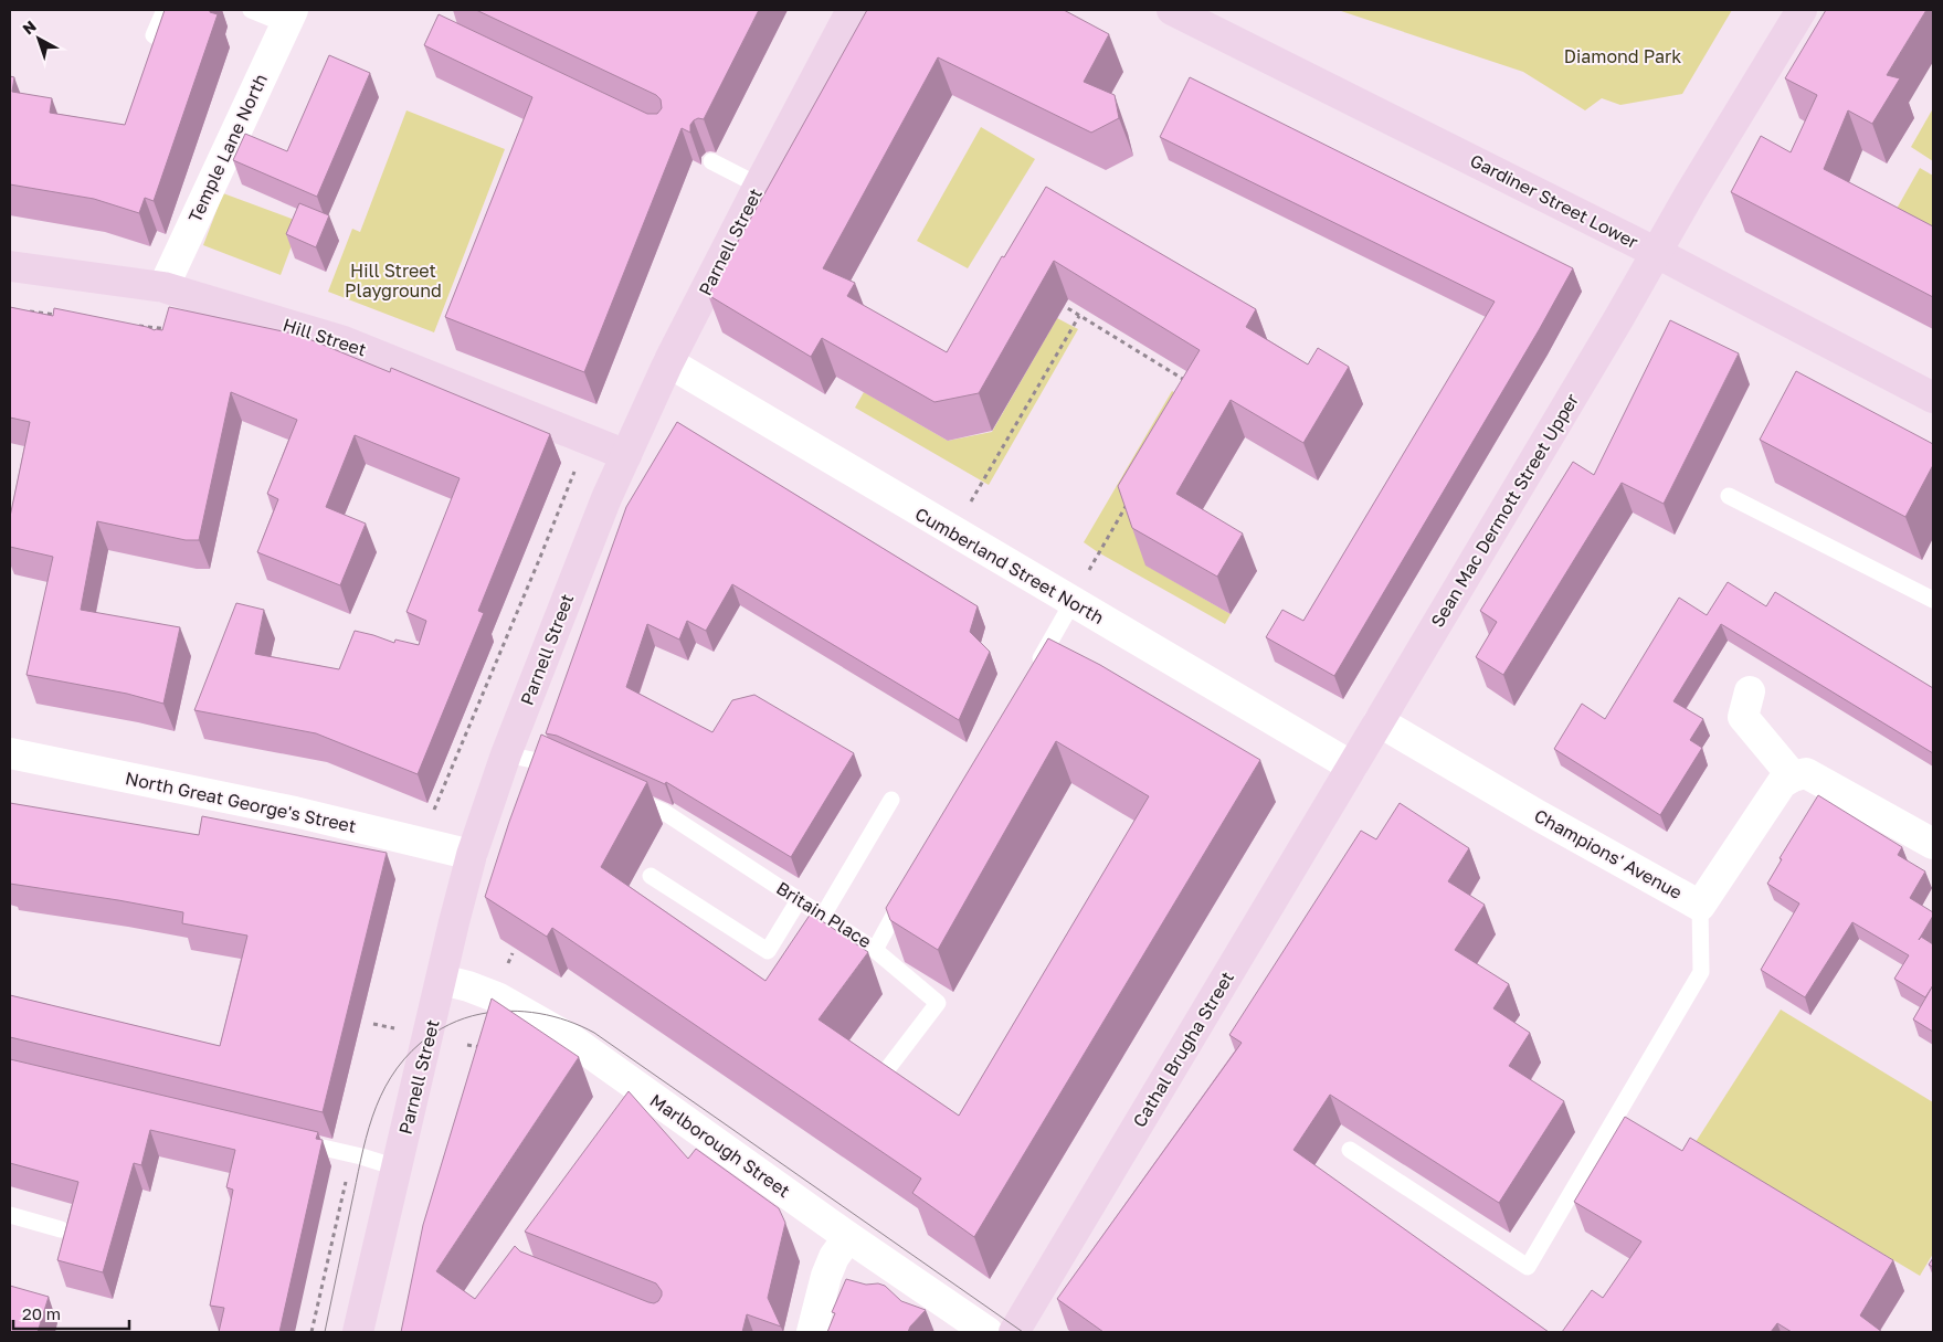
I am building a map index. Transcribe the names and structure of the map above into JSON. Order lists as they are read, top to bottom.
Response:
{
  "streets": {
    "main road": [
      "Gardiner Street Lower",
      "Parnell Street",
      "Hill Street",
      "Sean Mac Dermott Street Upper",
      "Cathal Brugha Street"
    ],
    "street": [
      "Temple Lane North",
      "Cumberland Street North",
      "North Great George's Street",
      "Champions' Avenue",
      "Marlborough Street"
    ],
    "lane": ["Britain Place"]
  },
  "crossings": [
    ["Temple Lane North", "Hill Street"],
    ["Gardiner Street Lower", "Sean Mac Dermott Street Upper"],
    ["Parnell Street", "Hill Street"],
    ["Parnell Street", "Cumberland Street North"],
    ["Parnell Street", "North Great George's Street"],
    ["Parnell Street", "Marlborough Street"],
    ["Sean Mac Dermott Street Upper", "Cumberland Street North"],
    ["Sean Mac Dermott Street Upper", "Champions' Avenue"],
    ["Sean Mac Dermott Street Upper", "Cathal Brugha Street"],
    ["Cumberland Street North", "Cathal Brugha Street"]
  ],
  "parks": ["Diamond Park", "Hill Street Playground"],
  "scale_bar": "20 m",
  "north": "top left"
}
